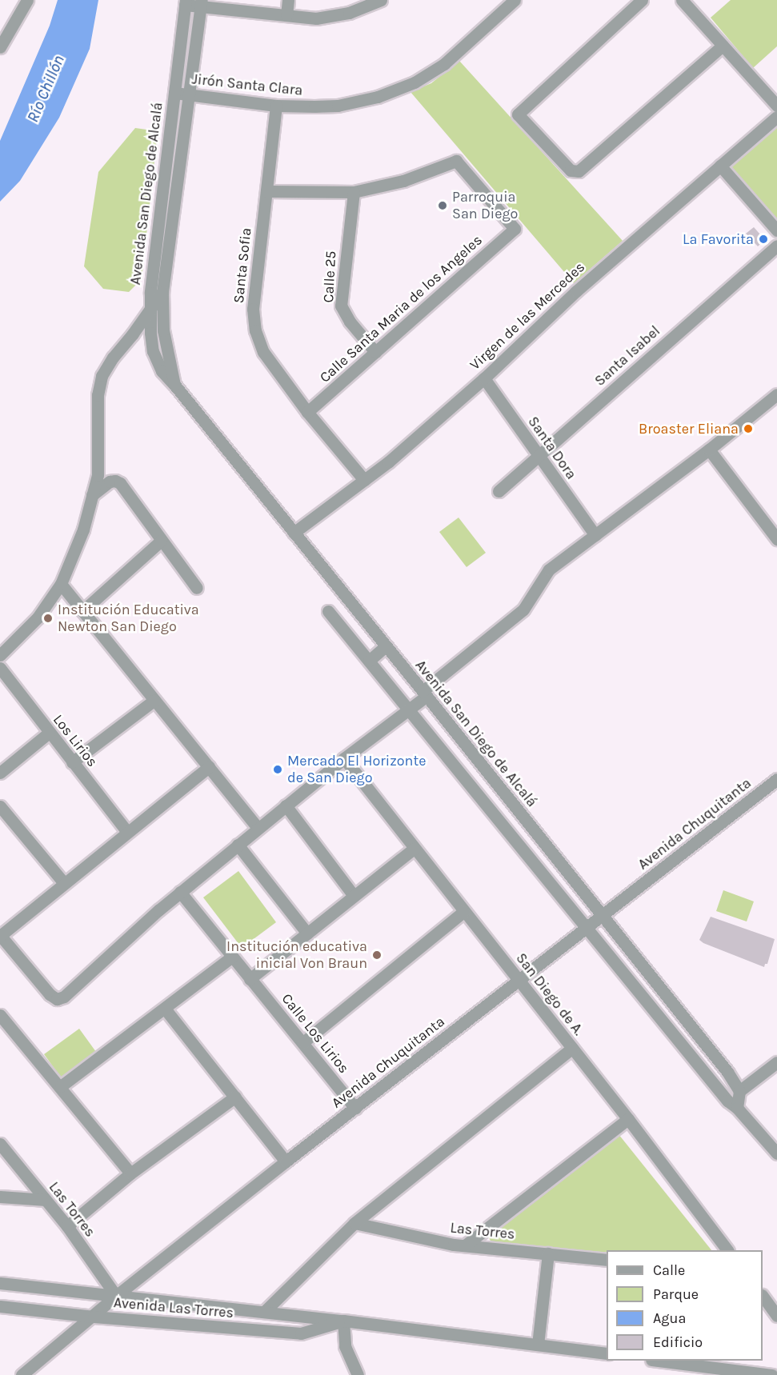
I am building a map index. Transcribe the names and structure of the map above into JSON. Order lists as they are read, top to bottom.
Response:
{
  "streets": {
    "street": [
      "Jirón Santa Clara",
      "Avenida San Diego de Alcalá",
      "Santa Sofia",
      "Calle 25",
      "Calle Santa Maria de los Angeles",
      "Virgen de las Mercedes",
      "Santa Isabel",
      "Santa Dora",
      "Los Lirios",
      "Avenida Chuquitanta",
      "San Diego de A.",
      "Calle Los Lirios",
      "Las Torres",
      "Avenida Las Torres"
    ]
  },
  "crossings": [
    ["Jirón Santa Clara", "Avenida San Diego de Alcalá"],
    ["Jirón Santa Clara", "Santa Sofia"],
    ["Avenida San Diego de Alcalá", "Virgen de las Mercedes"],
    ["Avenida San Diego de Alcalá", "Avenida Chuquitanta"],
    ["Santa Sofia", "Calle Santa Maria de los Angeles"],
    ["Santa Sofia", "Virgen de las Mercedes"],
    ["Calle 25", "Calle Santa Maria de los Angeles"],
    ["Virgen de las Mercedes", "Santa Dora"],
    ["Santa Isabel", "Santa Dora"],
    ["Avenida Chuquitanta", "San Diego de A."],
    ["Avenida Chuquitanta", "Calle Los Lirios"],
    ["Avenida Chuquitanta", "Las Torres"],
    ["Avenida Chuquitanta", "Avenida Las Torres"],
    ["Las Torres", "Avenida Las Torres"]
  ],
  "water": ["Río Chillón"],
  "places": [
    "Parroquia San Diego",
    "La Favorita",
    "Broaster Eliana",
    "Institución Educativa Newton San Diego",
    "Mercado El Horizonte de San Diego",
    "Institución educativa inicial Von Braun"
  ],
  "legend": [
    "Calle",
    "Parque",
    "Agua",
    "Edificio"
  ]
}
